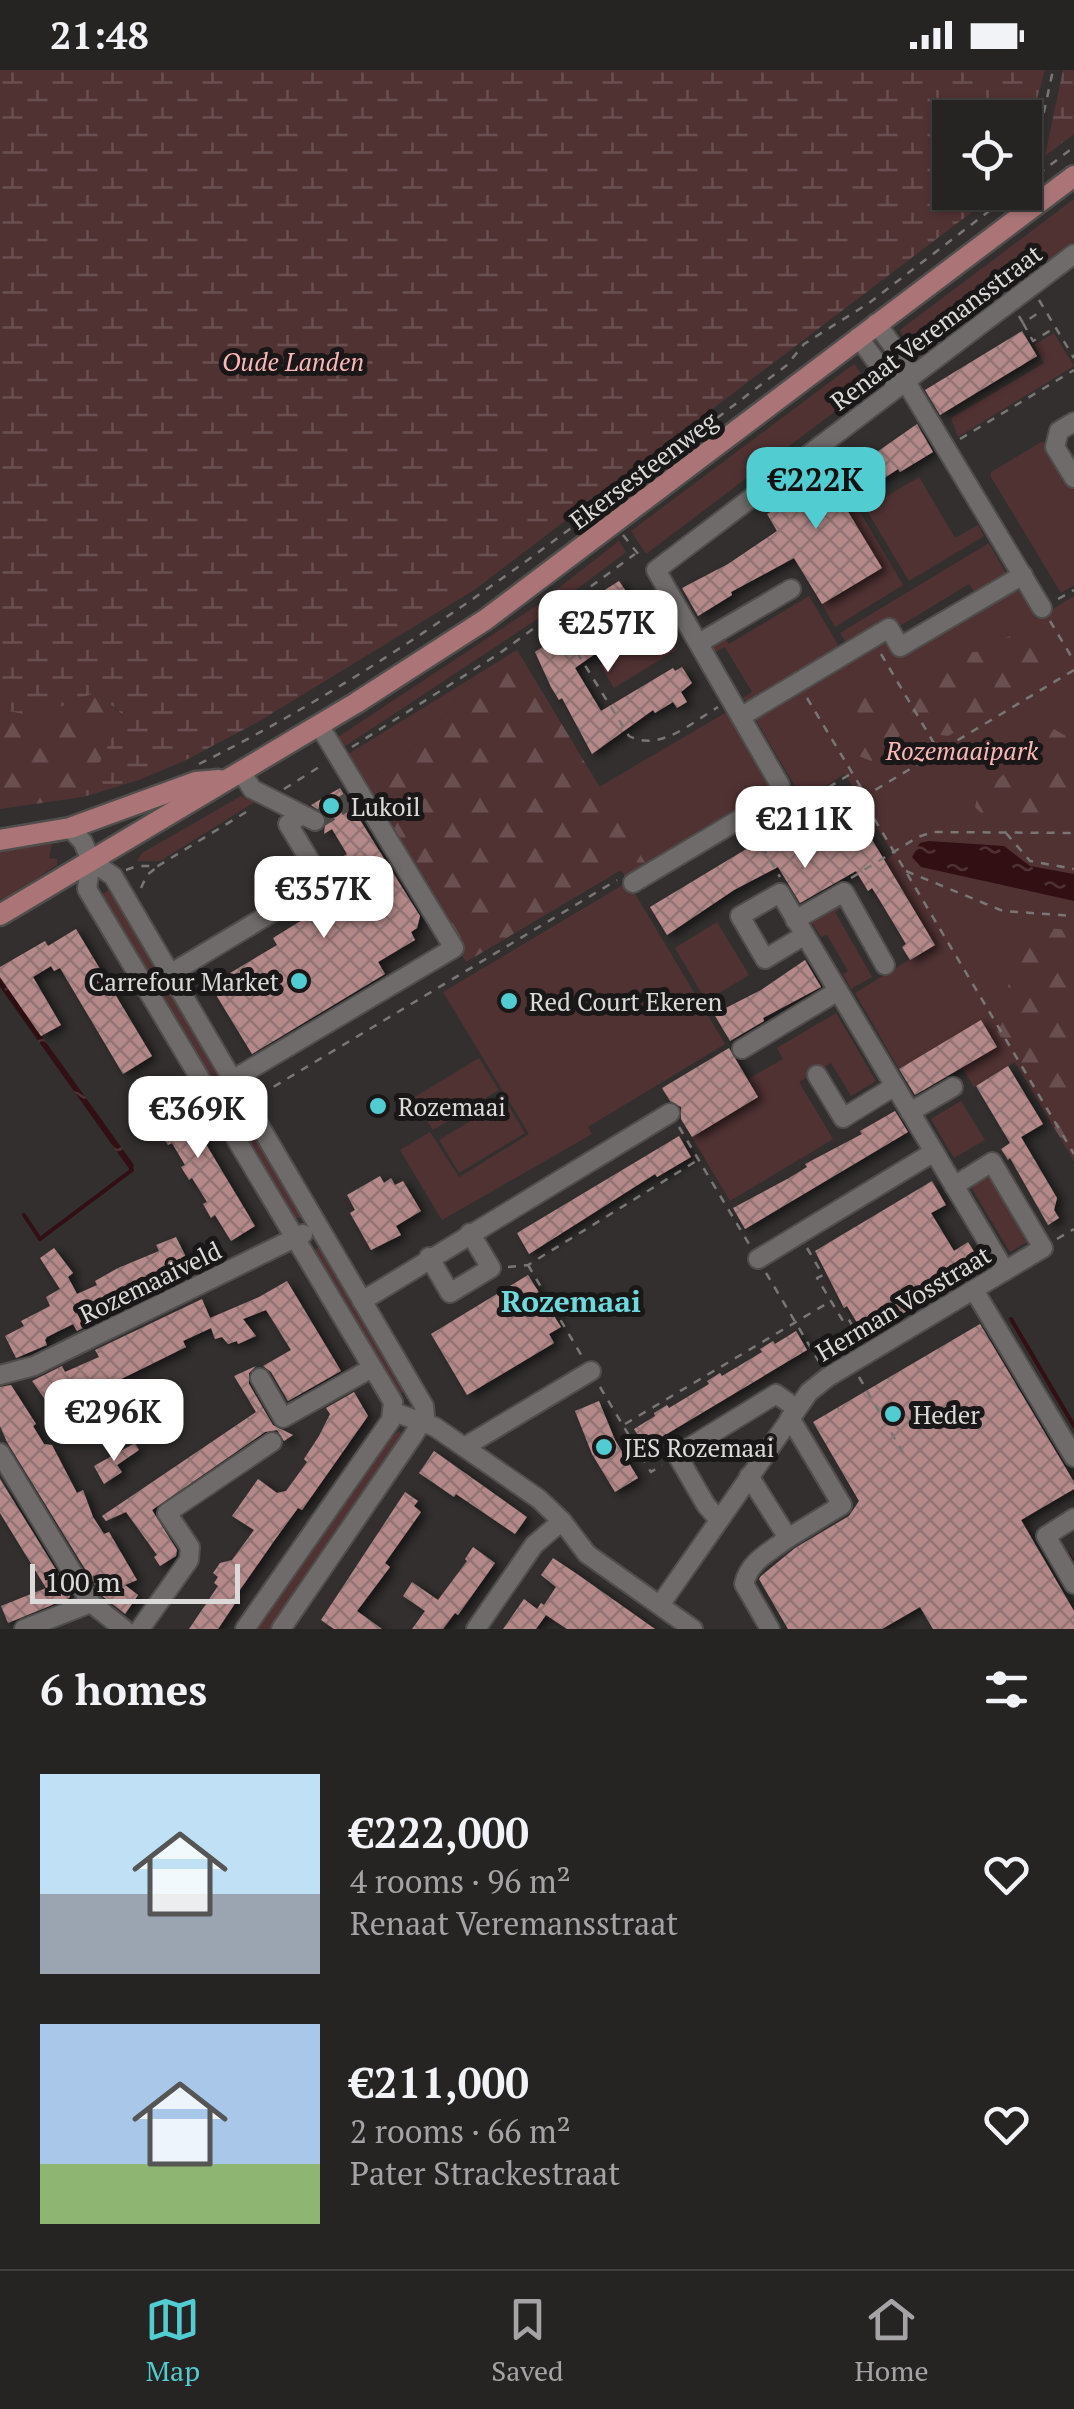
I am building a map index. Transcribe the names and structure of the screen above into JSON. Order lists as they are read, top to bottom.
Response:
{
  "streets": {
    "main road": ["Ekersesteenweg"],
    "street": ["Renaat Veremansstraat", "Rozemaaiveld", "Herman Vosstraat"]
  },
  "districts": ["Rozemaai"],
  "parks": ["Oude Landen", "Rozemaaipark"],
  "places": [
    "Lukoil",
    "Carrefour Market",
    "Red Court Ekeren",
    "Rozemaai",
    "Heder",
    "JES Rozemaai"
  ],
  "scale_bar": "100 m",
  "page": {
    "status": "21:48",
    "price": [
      "€222K",
      "€257K",
      "€211K",
      "€357K",
      "€369K",
      "€296K"
    ],
    "scale": "100 m",
    "heading": "6 homes",
    "list": [
      {
        "name": "€222,000",
        "note": "4 rooms · 96 m² · Renaat Veremansstraat"
      },
      {
        "name": "€211,000",
        "note": "2 rooms · 66 m² · Pater Strackestraat"
      }
    ],
    "tabs": ["Map", "Saved", "Home"]
  }
}
